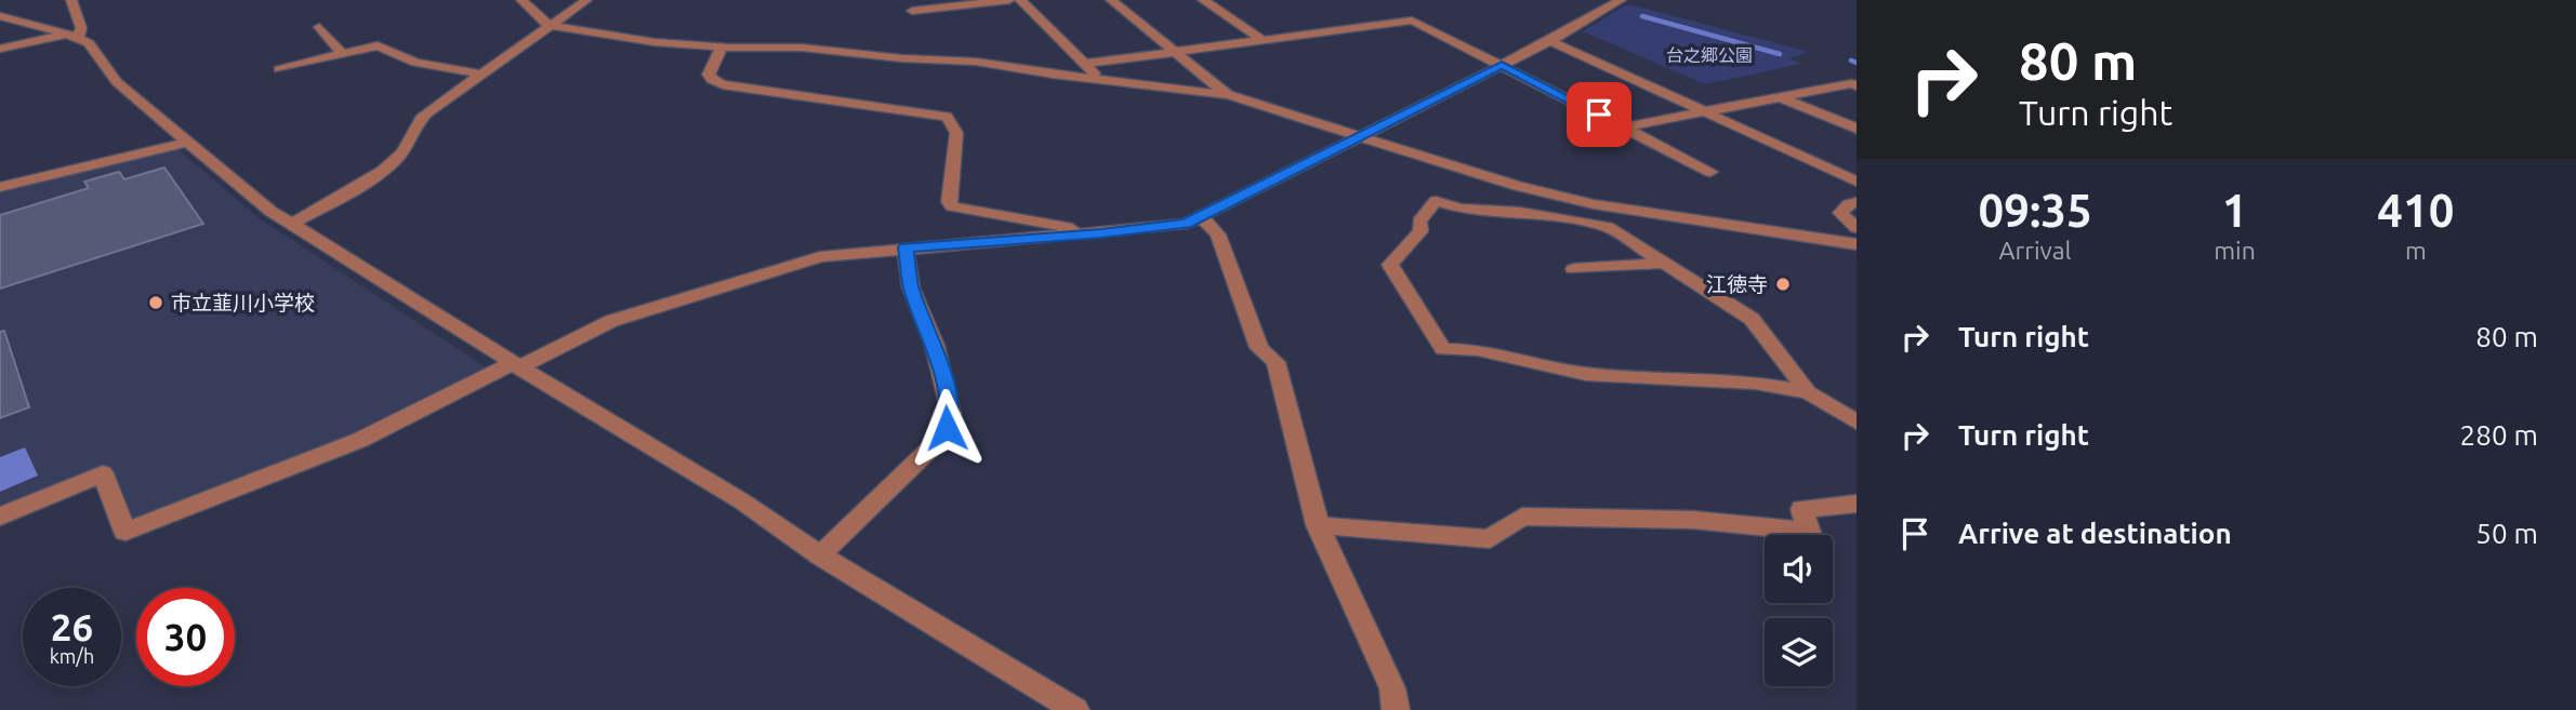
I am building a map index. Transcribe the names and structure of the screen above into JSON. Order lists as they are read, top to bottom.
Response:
{
  "parks": ["台之郷公園"],
  "places": ["江徳寺", "市立韮川小学校"],
  "page": {
    "turn": ["80 m", "Turn right"],
    "eta": [
      "09:35",
      "Arrival",
      "1",
      "min",
      "410",
      "m"
    ],
    "list": [
      {
        "name": "Turn right",
        "value": "80 m"
      },
      {
        "name": "Turn right",
        "value": "280 m"
      },
      {
        "name": "Arrive at destination",
        "value": "50 m"
      }
    ],
    "speed": "26 km/h",
    "limit": "30"
  }
}
